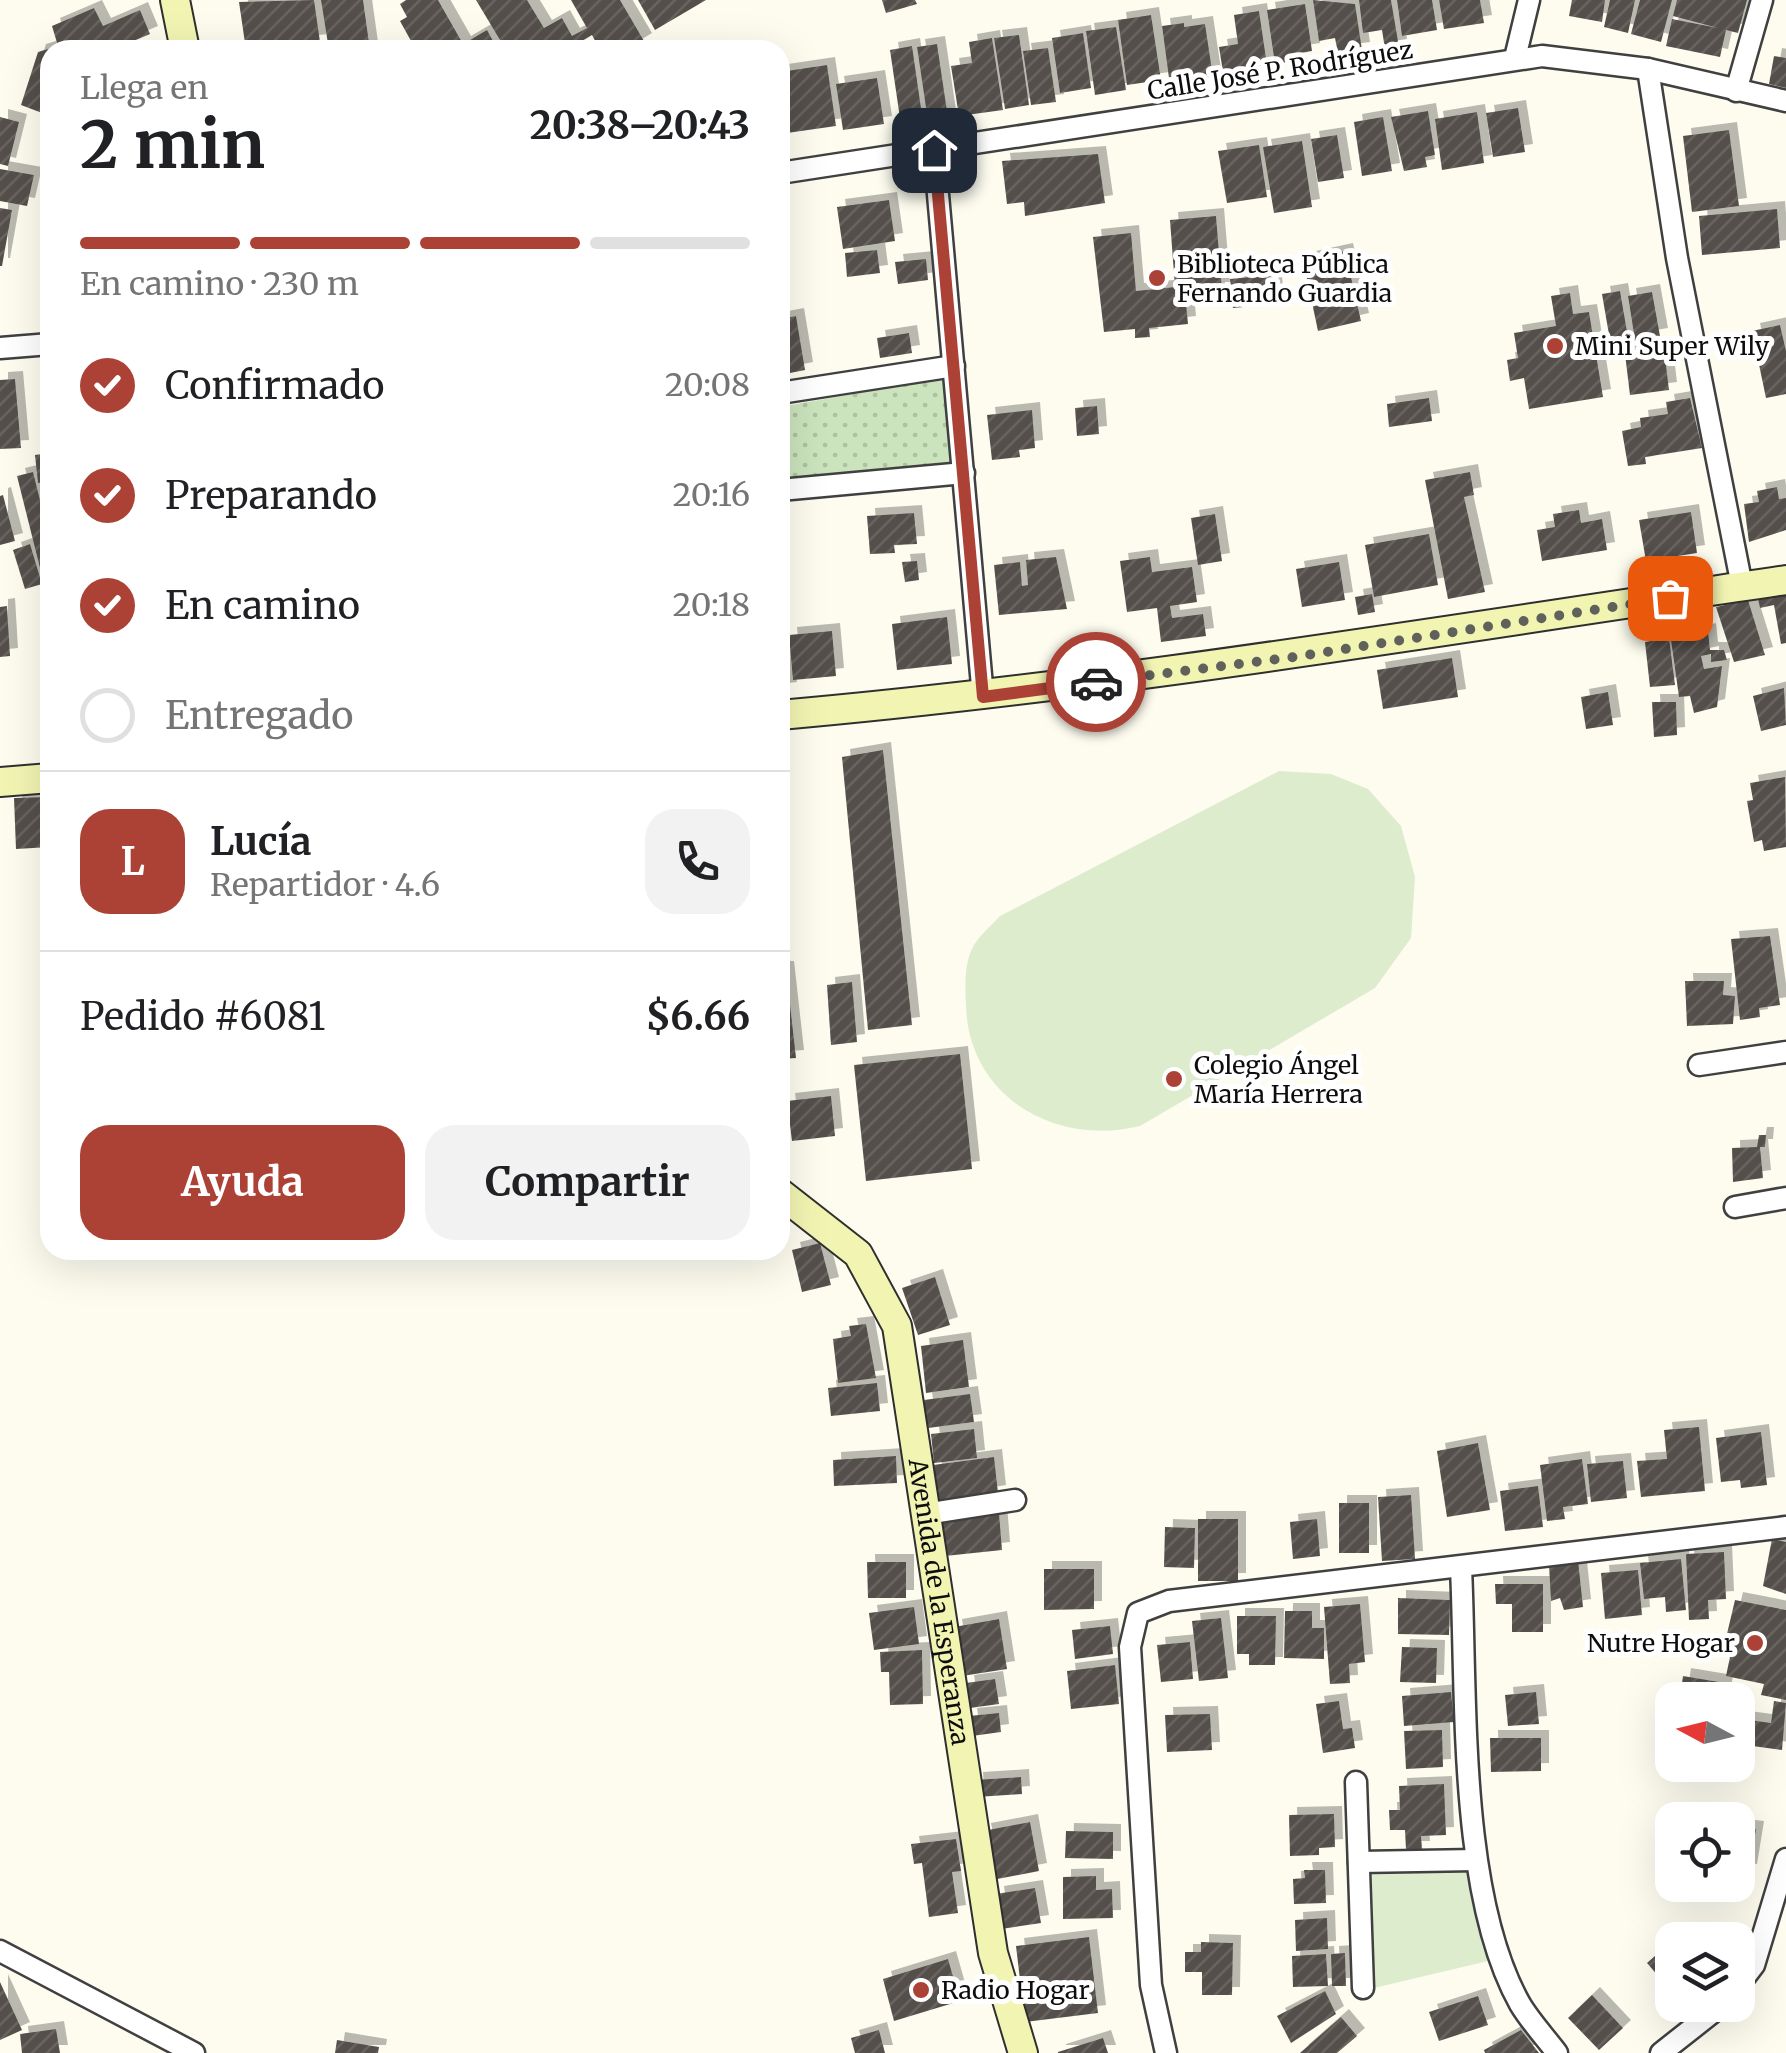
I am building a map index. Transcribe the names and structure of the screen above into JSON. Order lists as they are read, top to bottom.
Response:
{
  "streets": {
    "street": ["Calle José P. Rodríguez", "Avenida de la Esperanza"]
  },
  "places": [
    "Biblioteca Pública Fernando Guardia",
    "Mini Super Wily",
    "Colegio Ángel María Herrera",
    "Nutre Hogar",
    "Radio Hogar"
  ],
  "north": "left",
  "page": {
    "heading": ["2 min", "Llega en", "20:38–20:43"],
    "panel": [
      "Lucía",
      "Repartidor · 4.6",
      "Pedido #6081",
      "$6.66"
    ],
    "bar": "En camino · 230 m",
    "list": [
      ["Confirmado", "20:08"],
      ["Preparando", "20:16"],
      ["En camino", "20:18"],
      "Entregado"
    ],
    "round": "L",
    "buttons": ["Ayuda", "Compartir"]
  }
}
